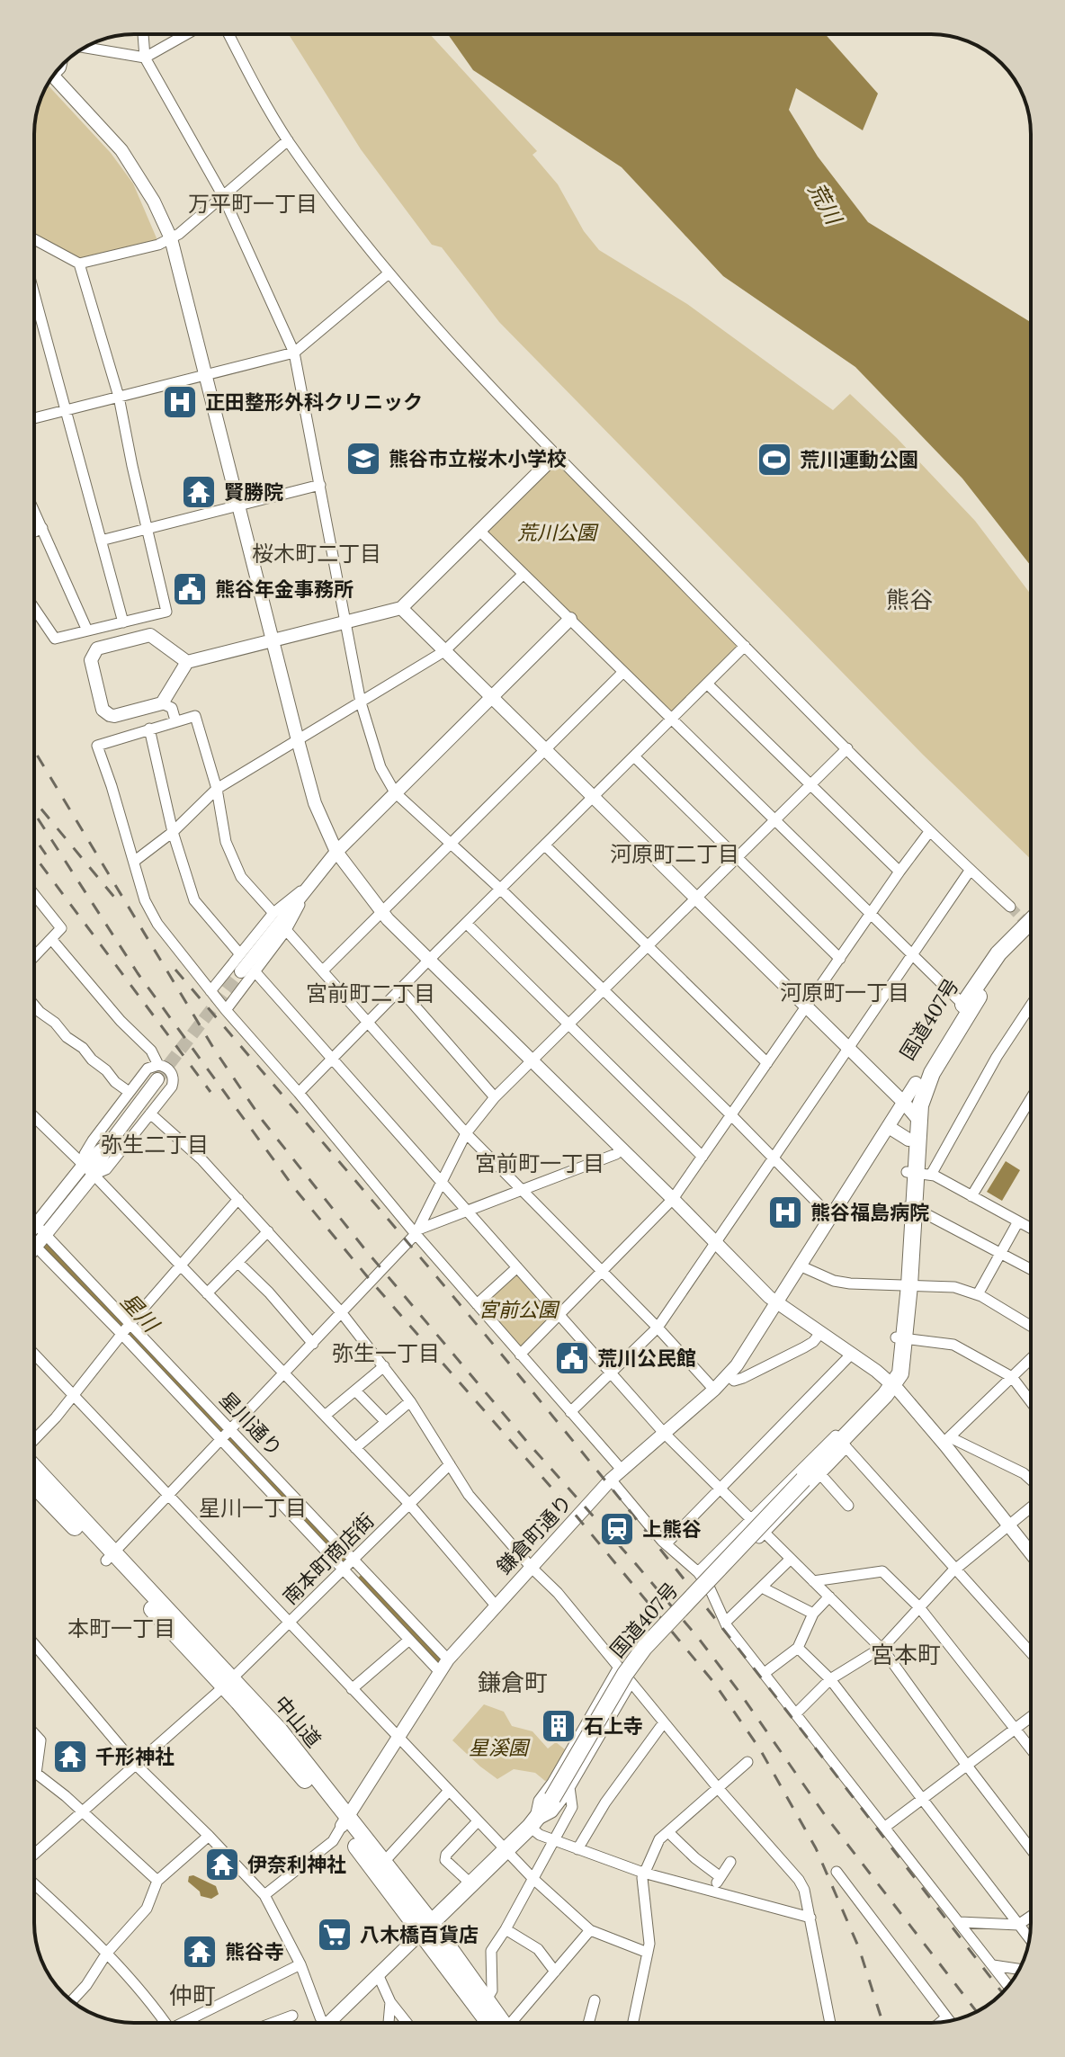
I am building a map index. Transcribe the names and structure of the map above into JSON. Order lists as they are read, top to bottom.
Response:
{
  "streets": {
    "highway": ["国道407号", "中山道"],
    "street": ["星川通り", "鎌倉町通り", "南本町商店街"]
  },
  "crossings": [
    ["国道407号", "鎌倉町通り"],
    ["国道407号", "中山道"],
    ["星川通り", "鎌倉町通り"],
    ["星川通り", "南本町商店街"],
    ["鎌倉町通り", "中山道"],
    ["南本町商店街", "中山道"]
  ],
  "districts": [
    "万平町一丁目",
    "桜木町二丁目",
    "熊谷",
    "河原町二丁目",
    "河原町一丁目",
    "宮前町二丁目",
    "弥生二丁目",
    "宮前町一丁目",
    "弥生一丁目",
    "星川一丁目",
    "本町一丁目",
    "宮本町",
    "鎌倉町",
    "仲町"
  ],
  "water": ["荒川", "星川"],
  "parks": ["荒川公園", "宮前公園", "星溪園"],
  "places": {
    "hospital": ["正田整形外科クリニック", "熊谷福島病院"],
    "school or university": ["熊谷市立桜木小学校"],
    "sports": ["荒川運動公園"],
    "temple": [
      "賢勝院",
      "千形神社",
      "伊奈利神社",
      "熊谷寺"
    ],
    "public building": ["熊谷年金事務所", "荒川公民館"],
    "station": ["上熊谷"],
    "building": ["石上寺"],
    "supermarket": ["八木橋百貨店"]
  }
}
